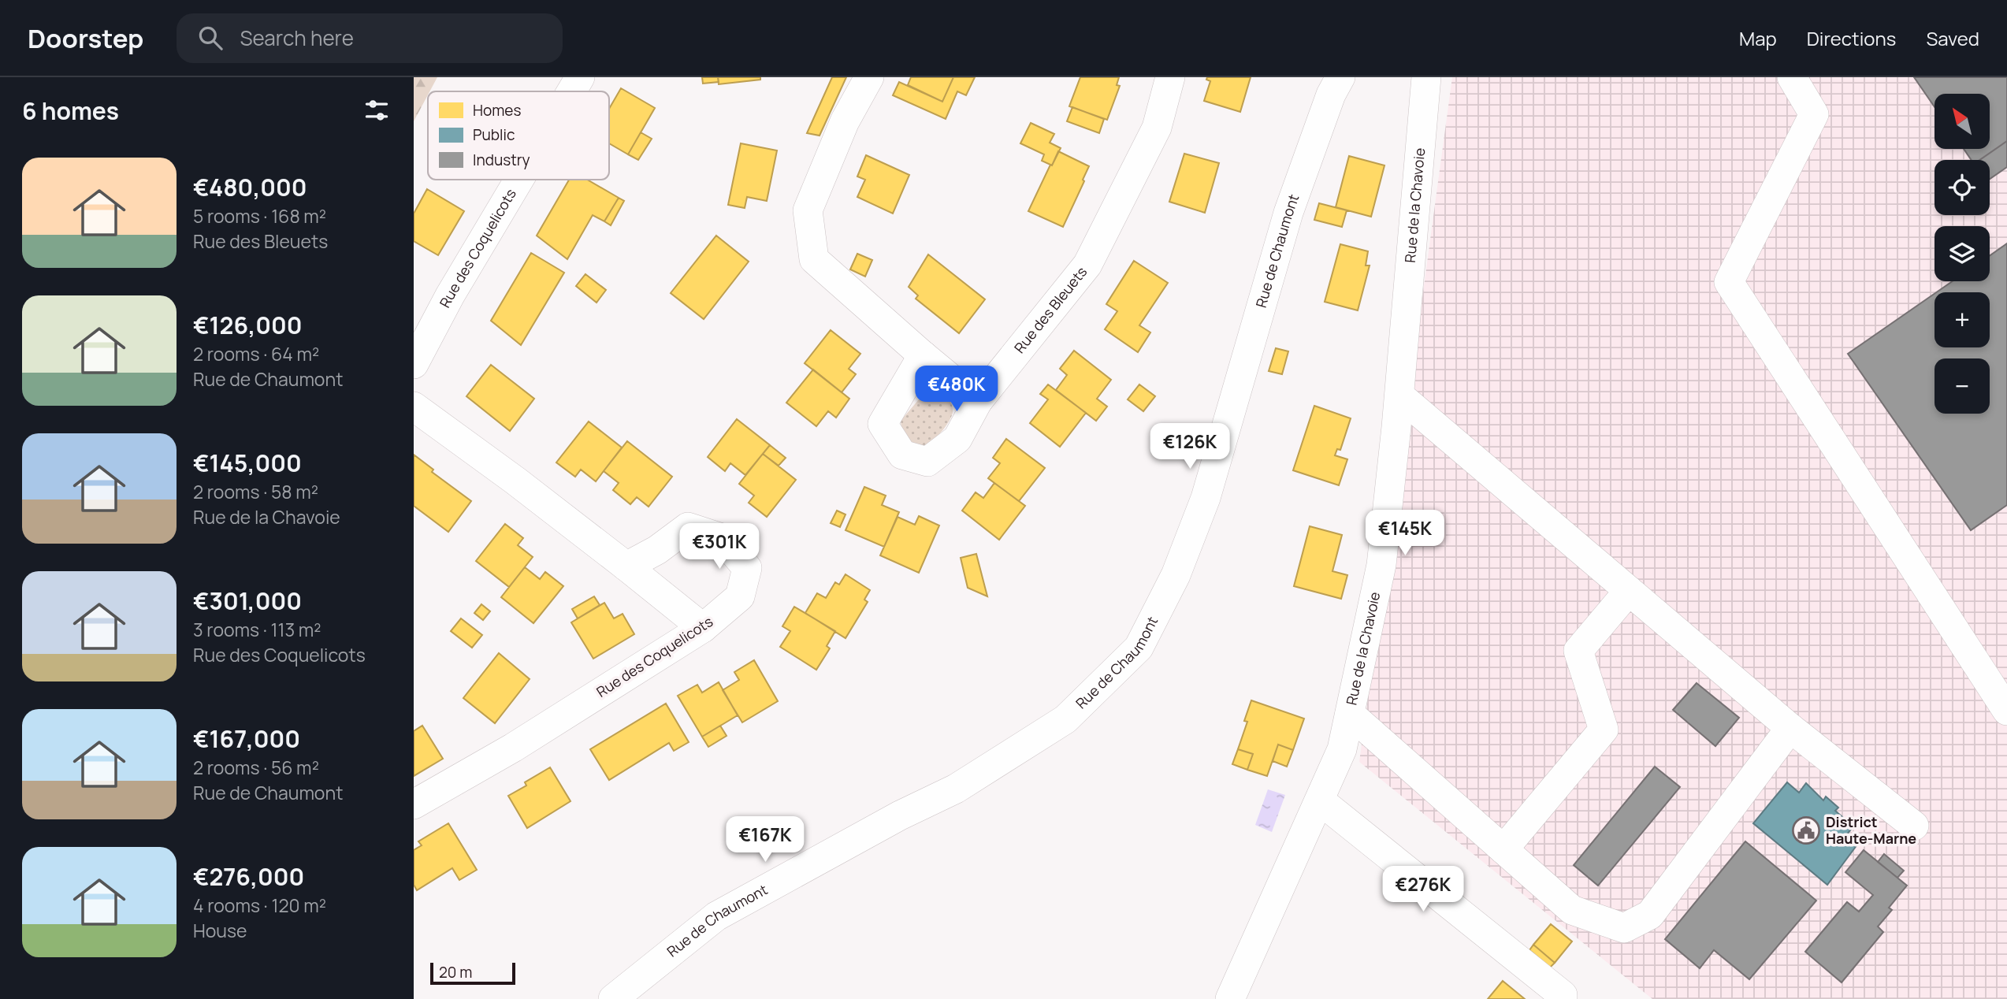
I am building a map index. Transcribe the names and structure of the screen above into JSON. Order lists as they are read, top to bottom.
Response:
{
  "streets": {
    "street": [
      "Rue de la Chavoie",
      "Rue des Coquelicots",
      "Rue de Chaumont",
      "Rue des Bleuets"
    ]
  },
  "places": {
    "public building": ["District Haute-Marne"]
  },
  "legend": ["Homes", "Public", "Industry"],
  "scale_bar": "20 m",
  "north": "top left",
  "page": {
    "header": "Doorstep",
    "search": "Search here",
    "nav": ["Map", "Directions", "Saved"],
    "heading": "6 homes",
    "map_buttons": ["+", "−"],
    "list": [
      {
        "name": "€480,000",
        "note": "5 rooms · 168 m² · Rue des Bleuets"
      },
      {
        "name": "€126,000",
        "note": "2 rooms · 64 m² · Rue de Chaumont"
      },
      {
        "name": "€145,000",
        "note": "2 rooms · 58 m² · Rue de la Chavoie"
      },
      {
        "name": "€301,000",
        "note": "3 rooms · 113 m² · Rue des Coquelicots"
      },
      {
        "name": "€167,000",
        "note": "2 rooms · 56 m² · Rue de Chaumont"
      },
      {
        "name": "€276,000",
        "note": "4 rooms · 120 m² · House"
      }
    ],
    "price": [
      "€480K",
      "€126K",
      "€145K",
      "€301K",
      "€167K",
      "€276K"
    ],
    "scale": "20 m"
  }
}
